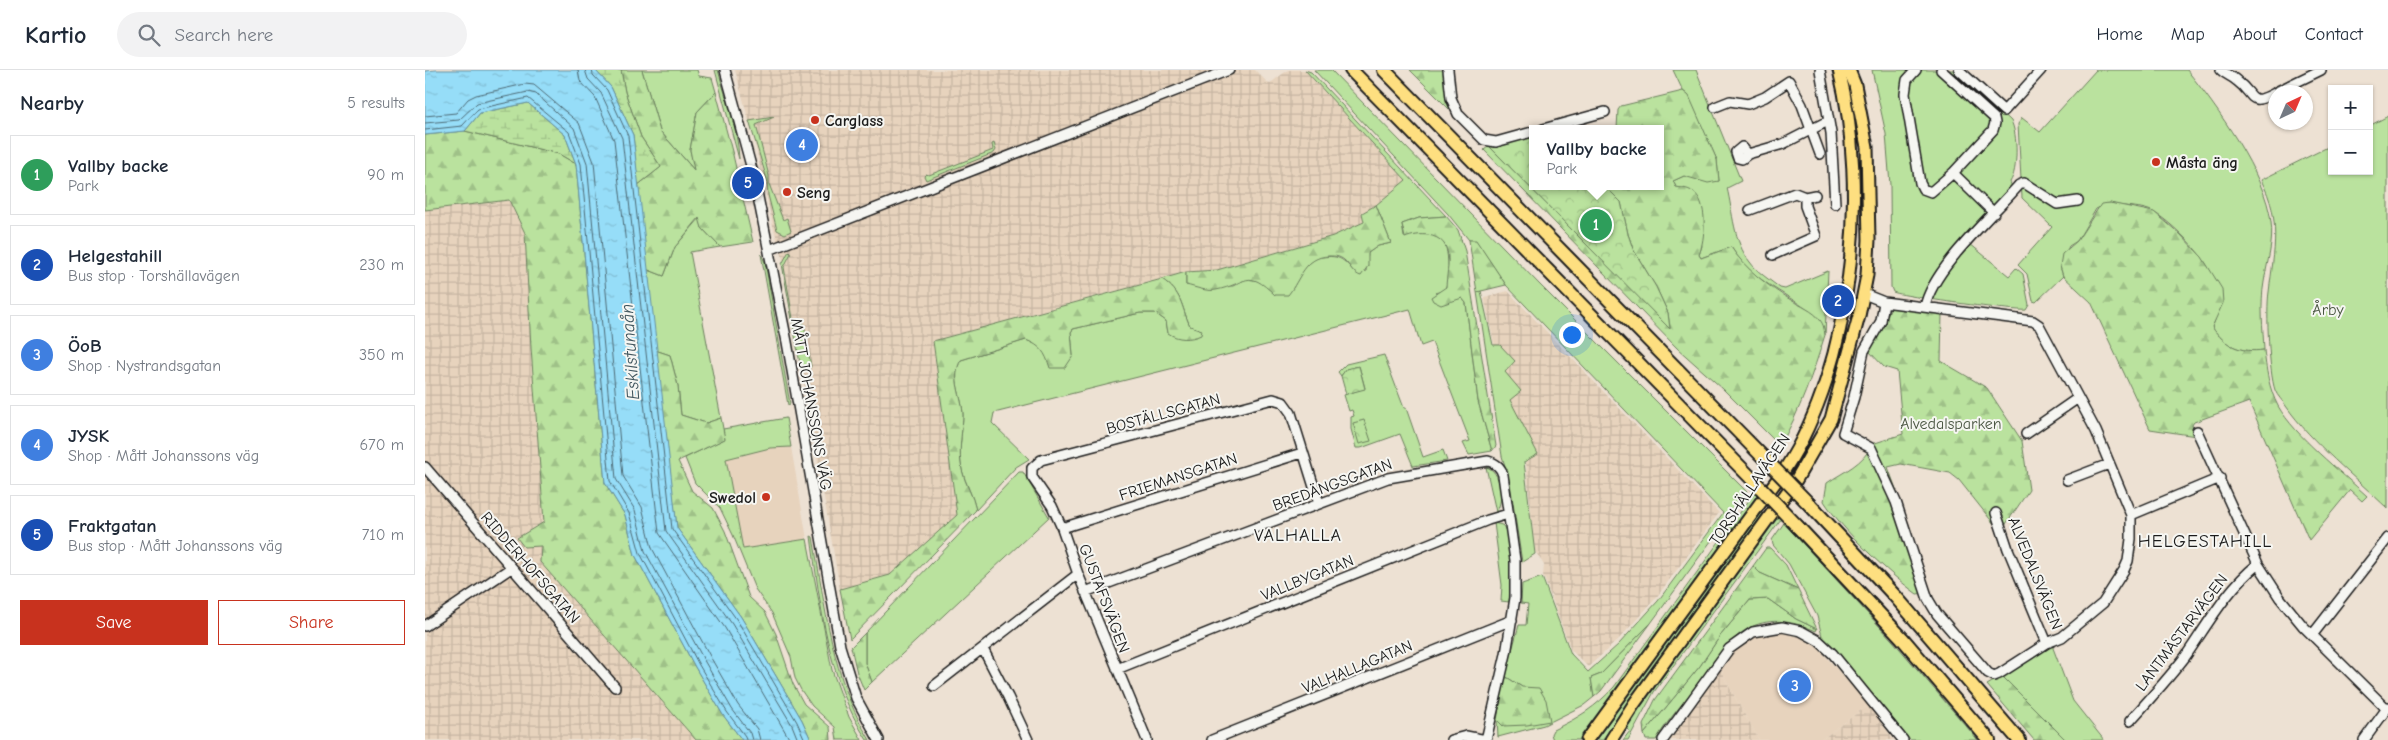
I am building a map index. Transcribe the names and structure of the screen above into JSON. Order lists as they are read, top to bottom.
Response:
{
  "streets": {
    "main road": ["TORSHÄLLAVÄGEN"],
    "street": [
      "MÅTT JOHANSSONS VÄG",
      "BOSTÄLLSGATAN",
      "FRIEMANSGATAN",
      "BREDÄNGSGATAN",
      "RIDDERHOFSGATAN",
      "ALVEDALSVÄGEN",
      "VALLBYGATAN",
      "GUSTAFSVÄGEN",
      "LANTMÄSTARVÄGEN",
      "VALHALLAGATAN"
    ]
  },
  "crossings": [
    ["BOSTÄLLSGATAN", "FRIEMANSGATAN"],
    ["BOSTÄLLSGATAN", "BREDÄNGSGATAN"],
    ["BOSTÄLLSGATAN", "GUSTAFSVÄGEN"],
    ["FRIEMANSGATAN", "GUSTAFSVÄGEN"],
    ["BREDÄNGSGATAN", "VALLBYGATAN"],
    ["BREDÄNGSGATAN", "GUSTAFSVÄGEN"],
    ["BREDÄNGSGATAN", "VALHALLAGATAN"],
    ["VALLBYGATAN", "GUSTAFSVÄGEN"]
  ],
  "districts": ["VALHALLA", "HELGESTAHILL"],
  "water": ["Eskilstunaån"],
  "parks": ["Årby", "Alvedalsparken"],
  "places": [
    "Carglass",
    "Måsta äng",
    "Seng",
    "Swedol"
  ],
  "north": "top right",
  "page": {
    "header": "Kartio",
    "search": "Search here",
    "nav": [
      "Home",
      "Map",
      "About",
      "Contact"
    ],
    "heading": ["Nearby", "5 results"],
    "map_buttons": ["+", "−"],
    "popup": ["Vallby backe", "Park"],
    "pins": [
      "4",
      "5",
      "1",
      "2",
      "3"
    ],
    "list": [
      {
        "mark": "1",
        "name": "Vallby backe",
        "note": "Park",
        "value": "90 m"
      },
      {
        "mark": "2",
        "name": "Helgestahill",
        "note": "Bus stop · Torshällavägen",
        "value": "230 m"
      },
      {
        "mark": "3",
        "name": "ÖoB",
        "note": "Shop · Nystrandsgatan",
        "value": "350 m"
      },
      {
        "mark": "4",
        "name": "JYSK",
        "note": "Shop · Mått Johanssons väg",
        "value": "670 m"
      },
      {
        "mark": "5",
        "name": "Fraktgatan",
        "note": "Bus stop · Mått Johanssons väg",
        "value": "710 m"
      }
    ],
    "buttons": ["Save", "Share"]
  }
}
